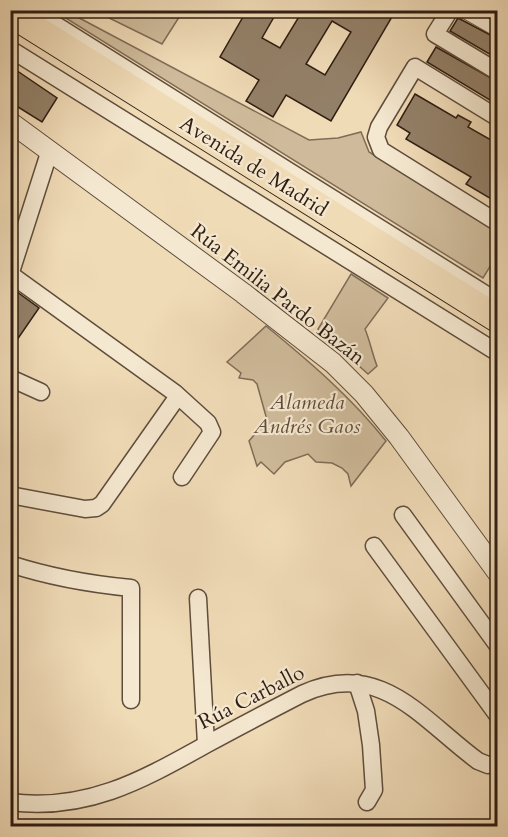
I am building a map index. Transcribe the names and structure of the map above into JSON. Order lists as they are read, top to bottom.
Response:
{
  "streets": {
    "highway": ["Avenida de Madrid"],
    "street": ["Rúa Emilia Pardo Bazán", "Rúa Carballo"]
  },
  "parks": ["Alameda Andrés Gaos"]
}
